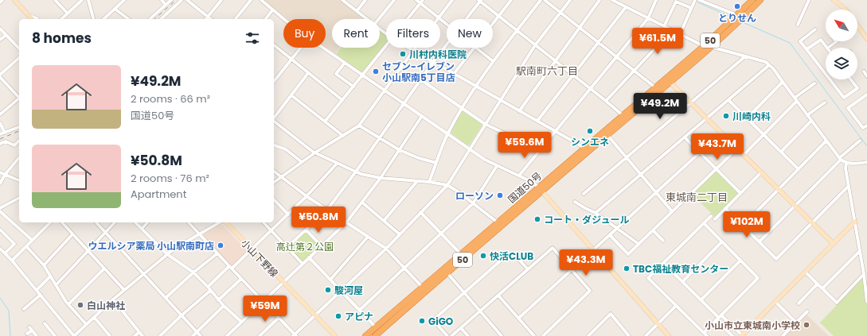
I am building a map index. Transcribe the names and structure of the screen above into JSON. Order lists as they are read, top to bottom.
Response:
{
  "streets": {
    "highway": ["50", "国道50号"],
    "street": ["小山下野線"]
  },
  "districts": ["駅南町六丁目", "東城南二丁目"],
  "parks": ["高辻第２公園"],
  "places": [
    "とりせん",
    "川村内科医院",
    "セブン-イレブン 小山駅南5丁目店",
    "川崎内科",
    "シンエネ",
    "ローソン",
    "コート・ダジュール",
    "ウエルシア薬局 小山駅南町店",
    "快活CLUB",
    "TBC福祉教育センター",
    "駿河屋",
    "白山神社",
    "アピナ",
    "GiGO",
    "小山市立東城南小学校"
  ],
  "north": "top left",
  "page": {
    "chip": [
      "Buy",
      "Rent",
      "Filters",
      "New"
    ],
    "heading": "8 homes",
    "price": [
      "¥61.5M",
      "¥49.2M",
      "¥59.6M",
      "¥43.7M",
      "¥50.8M",
      "¥102M",
      "¥43.3M",
      "¥59M"
    ],
    "list": [
      {
        "name": "¥49.2M",
        "note": "2 rooms · 66 m² · 国道50号"
      },
      {
        "name": "¥50.8M",
        "note": "2 rooms · 76 m² · Apartment"
      }
    ]
  }
}
